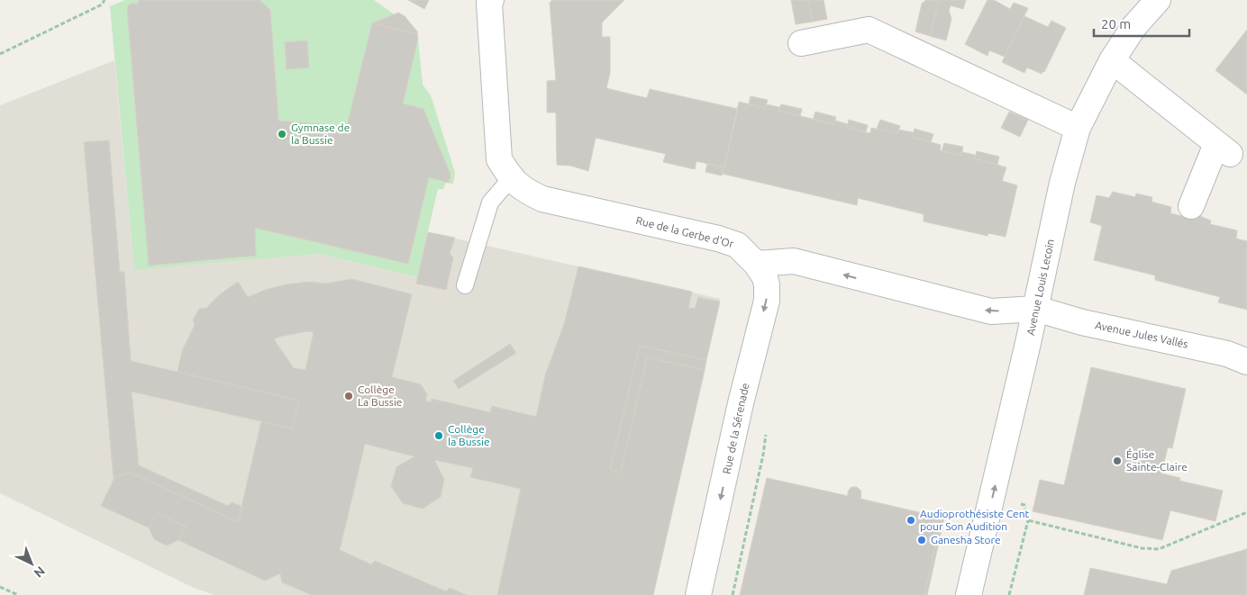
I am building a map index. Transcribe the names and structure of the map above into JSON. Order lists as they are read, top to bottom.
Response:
{
  "streets": {
    "street": [
      "Rue de la Gerbe d'Or",
      "Avenue Louis Lecoin",
      "Avenue Jules Vallés",
      "Rue de la Sérenade"
    ]
  },
  "crossings": [
    ["Rue de la Gerbe d'Or", "Rue de la Sérenade"],
    ["Avenue Louis Lecoin", "Avenue Jules Vallés"]
  ],
  "one_way": ["Rue de la Sérenade"],
  "places": [
    "Gymnase de la Bussie",
    "Collège La Bussie",
    "Collège la Bussie",
    "Église Sainte-Claire",
    "Audioprothésiste Cent pour Son Audition",
    "Ganesha Store"
  ],
  "scale_bar": "20 m",
  "north": "bottom right"
}
